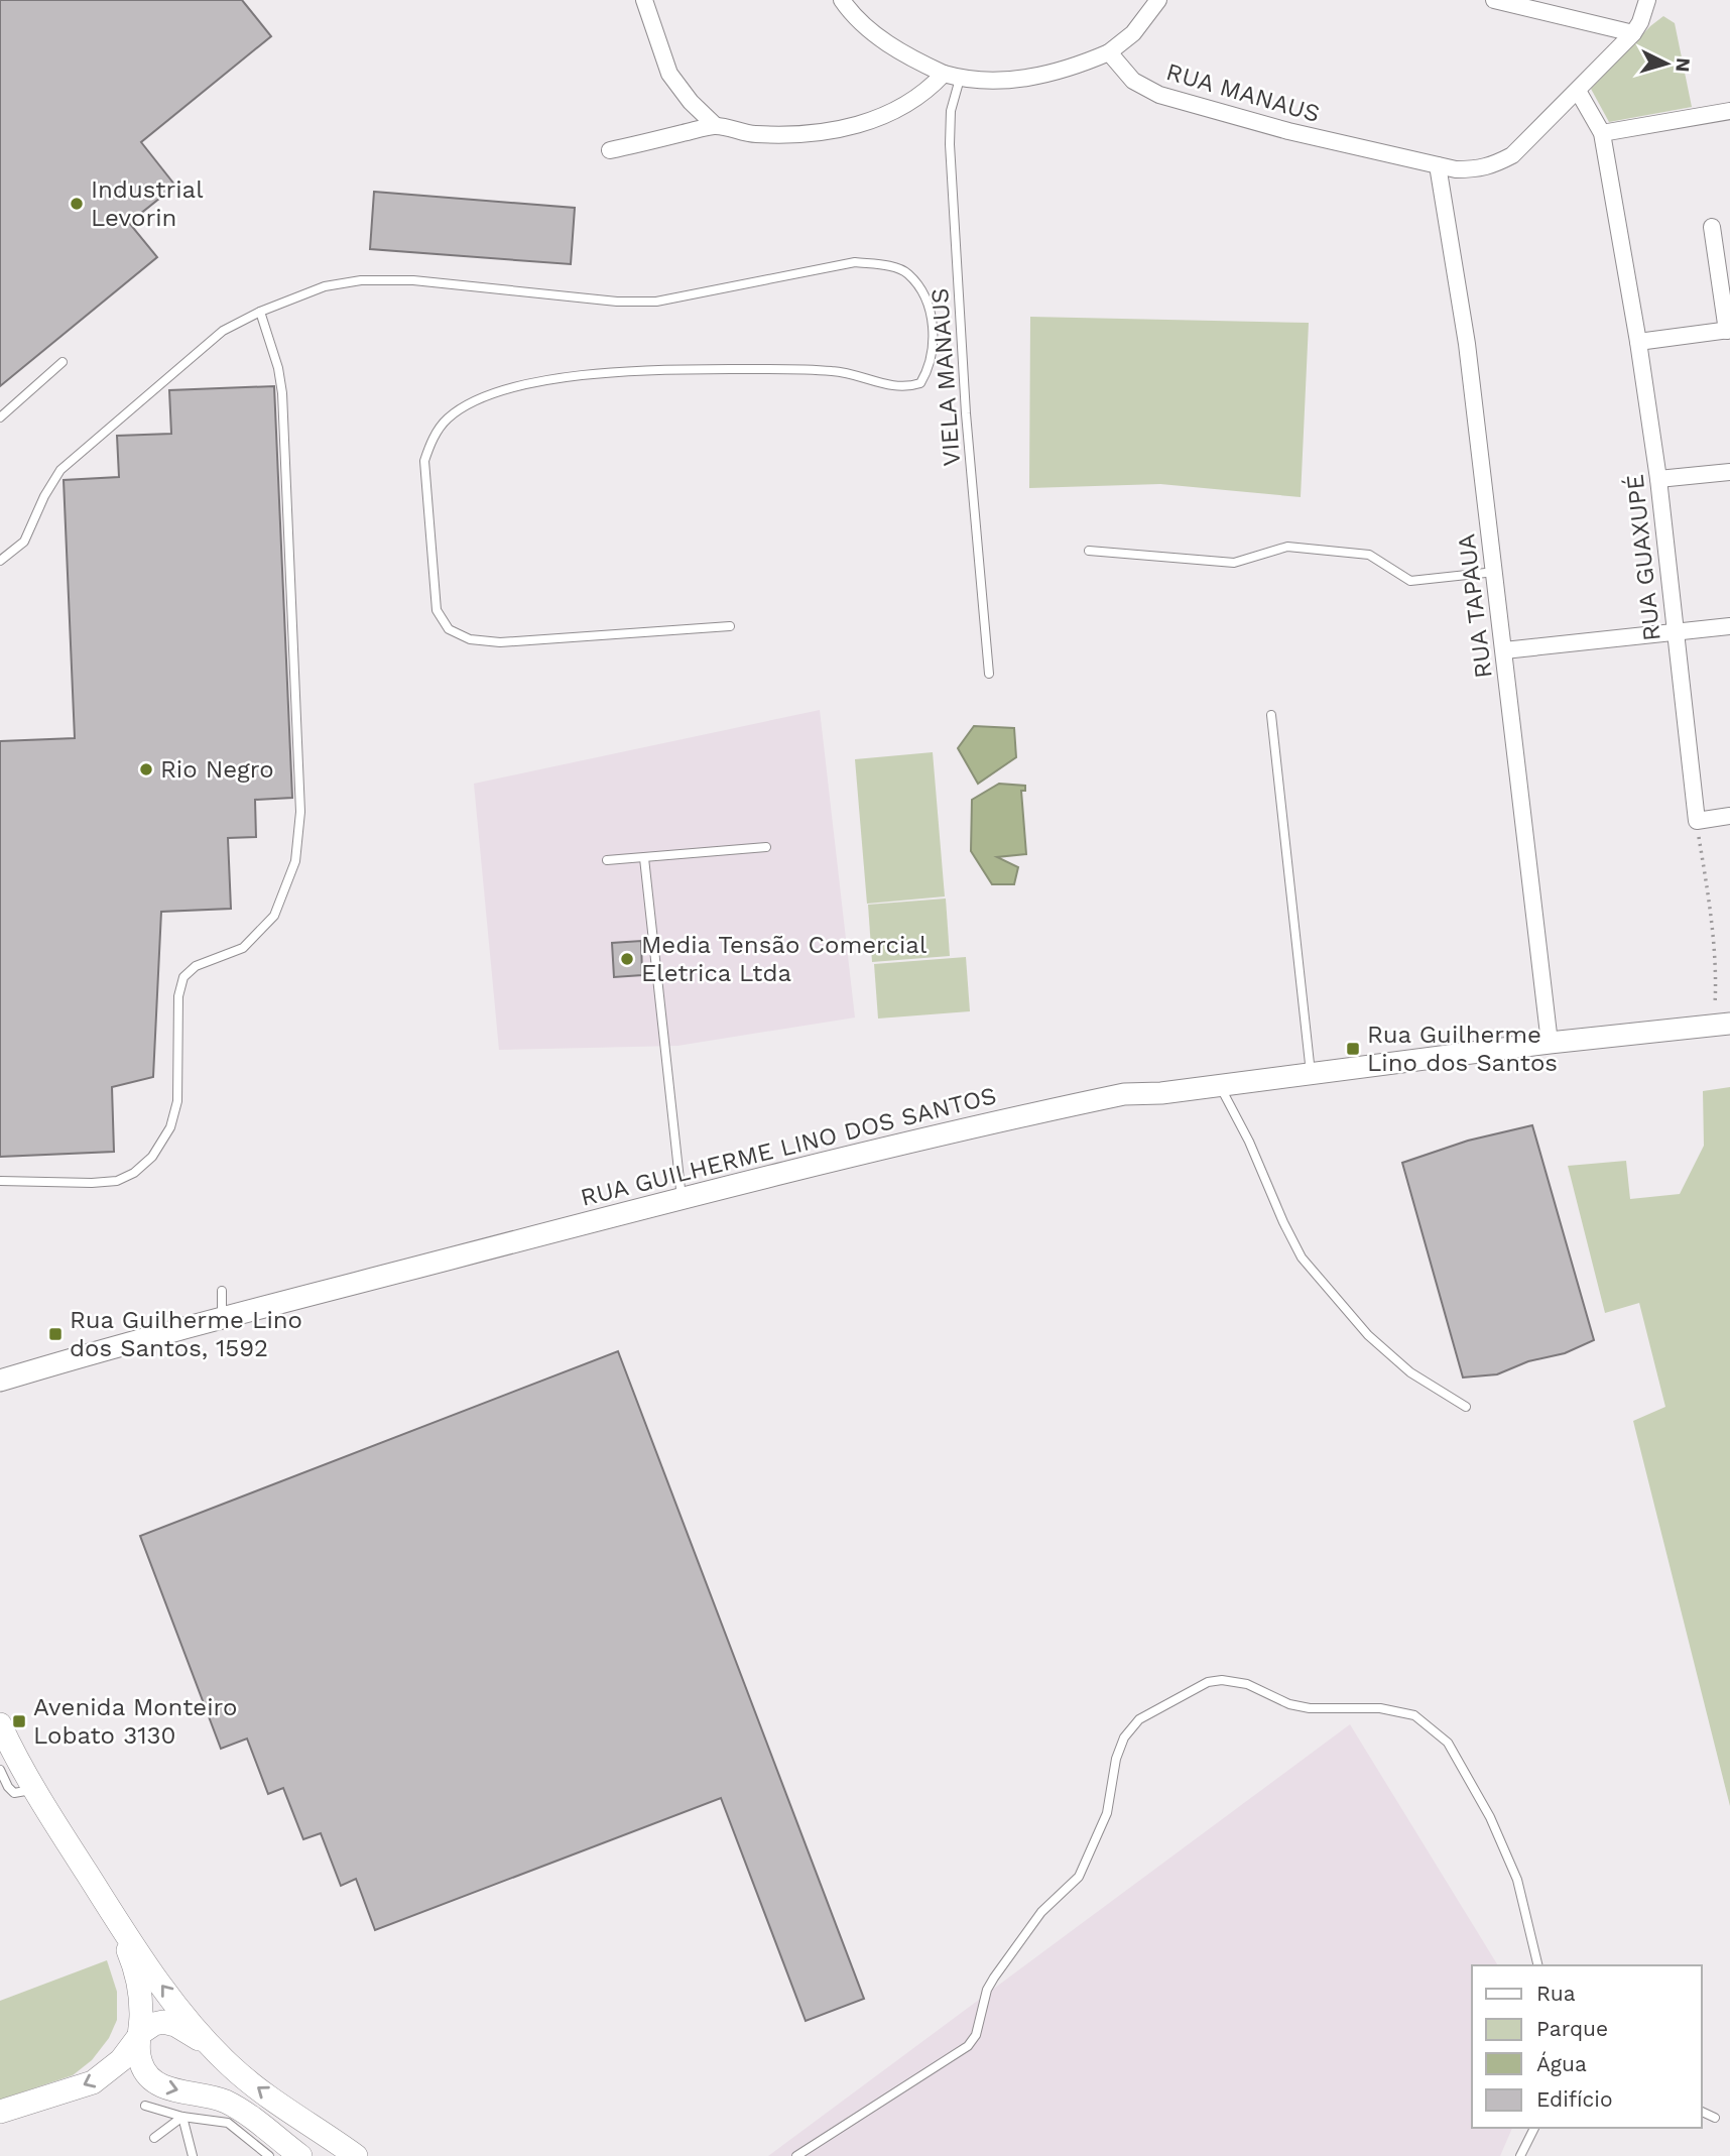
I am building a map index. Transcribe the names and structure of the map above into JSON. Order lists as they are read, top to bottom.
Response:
{
  "streets": {
    "street": [
      "RUA MANAUS",
      "RUA GUAXUPÉ",
      "RUA TAPAUA",
      "RUA GUILHERME LINO DOS SANTOS"
    ],
    "lane": ["VIELA MANAUS"]
  },
  "crossings": [
    ["RUA MANAUS", "RUA GUAXUPÉ"],
    ["RUA MANAUS", "RUA TAPAUA"],
    ["RUA TAPAUA", "RUA GUILHERME LINO DOS SANTOS"]
  ],
  "places": {
    "other": ["Industrial Levorin", "Rio Negro", "Media Tensão Comercial Eletrica Ltda"],
    "transit": ["Rua Guilherme Lino dos Santos", "Rua Guilherme Lino dos Santos, 1592", "Avenida Monteiro Lobato 3130"]
  },
  "legend": [
    "Rua",
    "Parque",
    "Água",
    "Edifício"
  ],
  "north": "right"
}
